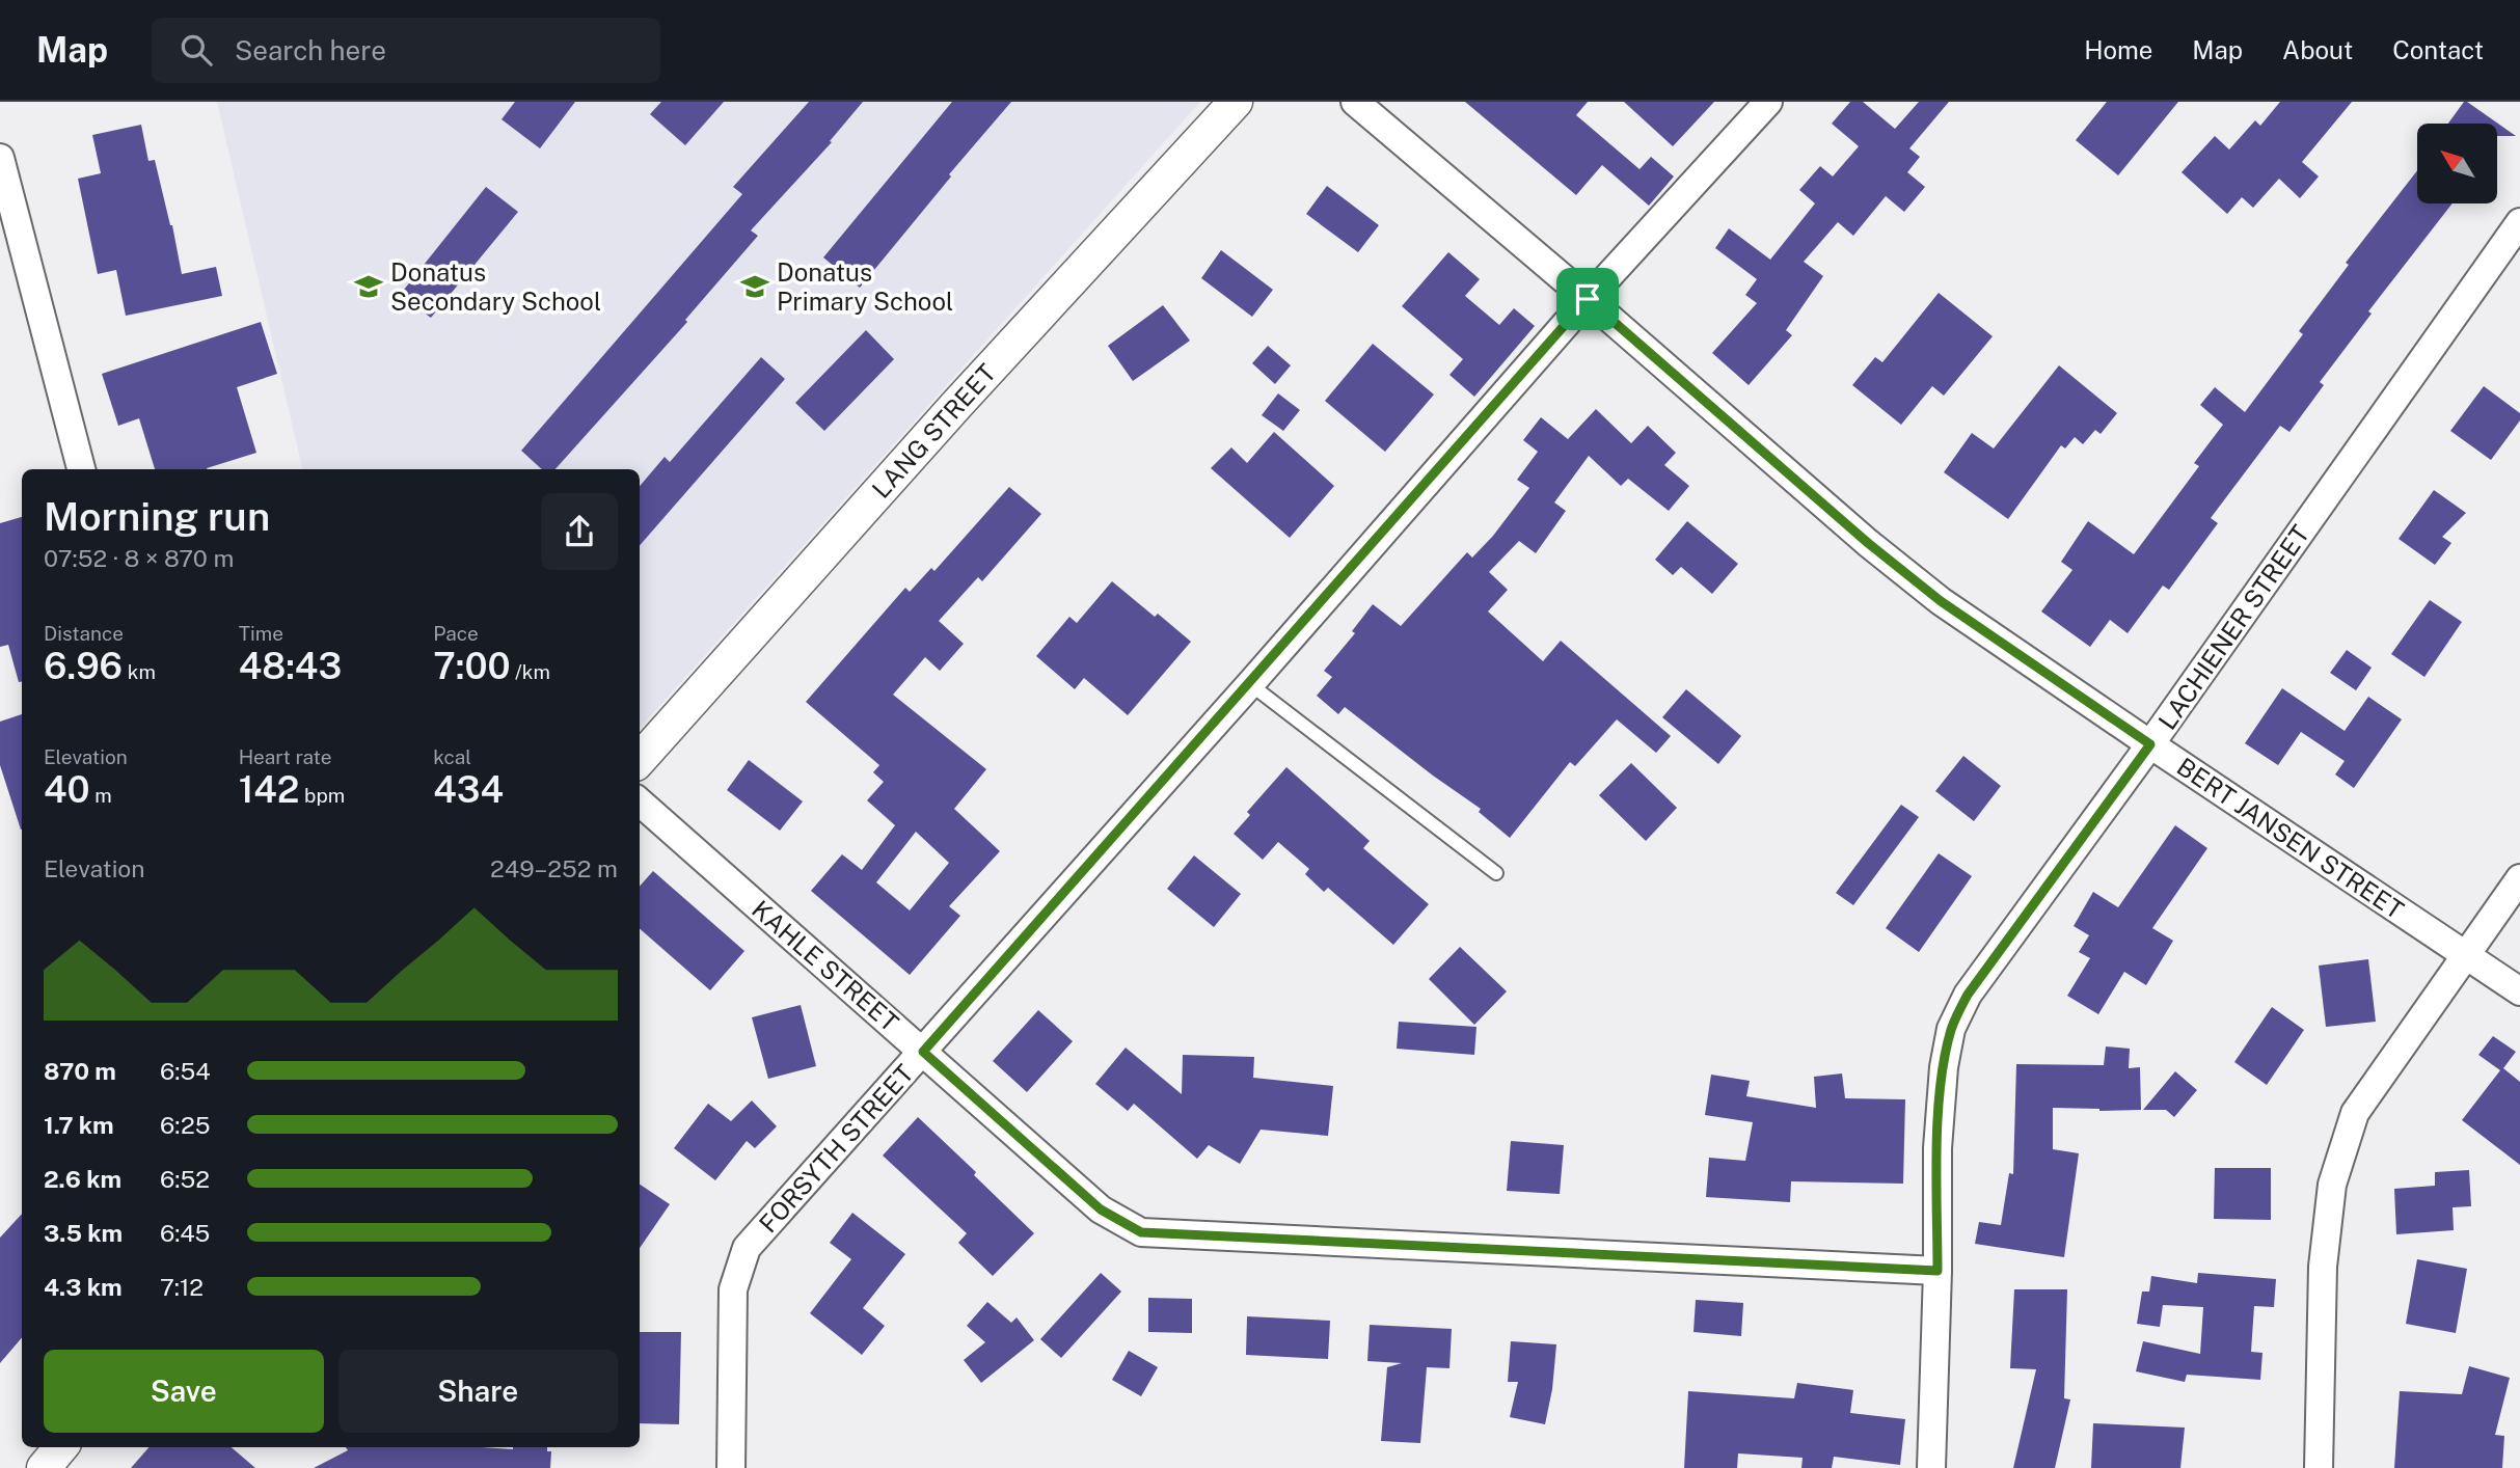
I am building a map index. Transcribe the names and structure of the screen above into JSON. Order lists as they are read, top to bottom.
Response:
{
  "streets": {
    "street": [
      "LANG STREET",
      "LACHIENER STREET",
      "BERT JANSEN STREET",
      "KAHLE STREET",
      "FORSYTH STREET"
    ]
  },
  "crossings": [
    ["LACHIENER STREET", "BERT JANSEN STREET"],
    ["LACHIENER STREET", "KAHLE STREET"],
    ["BERT JANSEN STREET", "FORSYTH STREET"],
    ["KAHLE STREET", "FORSYTH STREET"]
  ],
  "places": {
    "school or university": ["Donatus Secondary School", "Donatus Primary School"]
  },
  "north": "top left",
  "page": {
    "header": "Map",
    "search": "Search here",
    "nav": [
      "Home",
      "Map",
      "About",
      "Contact"
    ],
    "heading": ["Morning run", "07:52 · 8 × 870 m"],
    "stats": [
      ["Distance", "6.96 km"],
      ["Time", "48:43"],
      ["Pace", "7:00 /km"],
      ["Elevation", "40 m"],
      ["Heart rate", "142 bpm"],
      ["kcal", "434"]
    ],
    "chart": ["Elevation", "249–252 m"],
    "list": [
      {
        "name": "870 m",
        "note": "6:54"
      },
      {
        "name": "1.7 km",
        "note": "6:25"
      },
      {
        "name": "2.6 km",
        "note": "6:52"
      },
      {
        "name": "3.5 km",
        "note": "6:45"
      },
      {
        "name": "4.3 km",
        "note": "7:12"
      }
    ],
    "buttons": ["Save", "Share"]
  }
}
